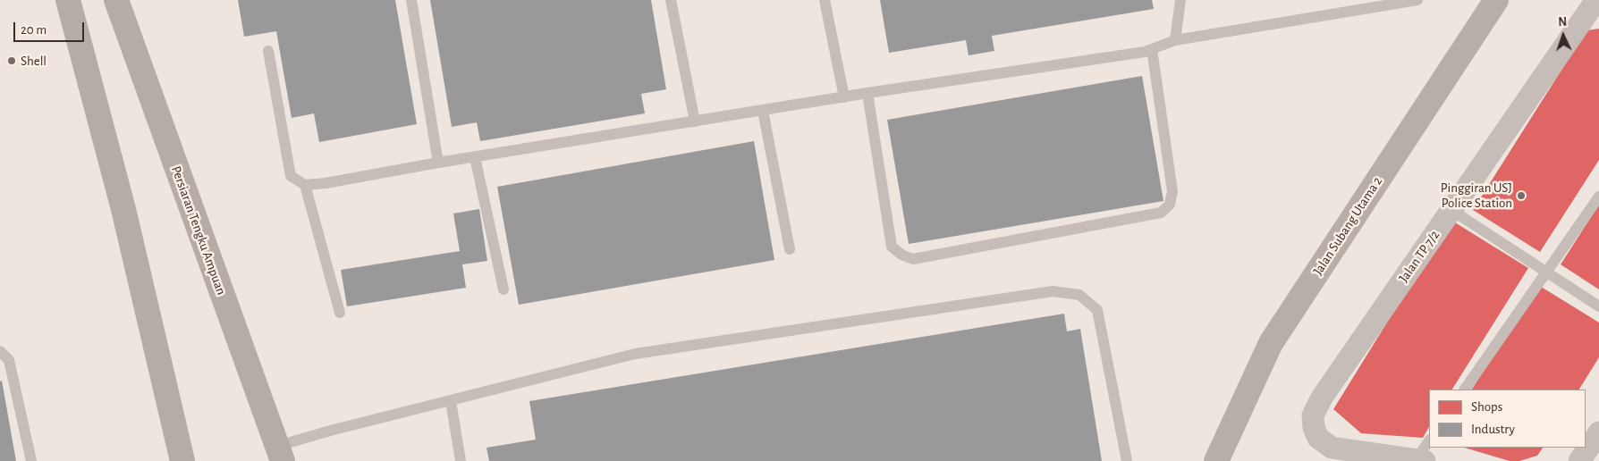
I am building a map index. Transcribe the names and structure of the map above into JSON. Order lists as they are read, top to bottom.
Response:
{
  "streets": {
    "main road": ["Jalan Subang Utama 2", "Persiaran Tengku Ampuan"],
    "street": ["Jalan TP 7/2"]
  },
  "places": ["Shell", "Pinggiran USJ Police Station"],
  "legend": ["Shops", "Industry"],
  "scale_bar": "20 m",
  "north": "top"
}
